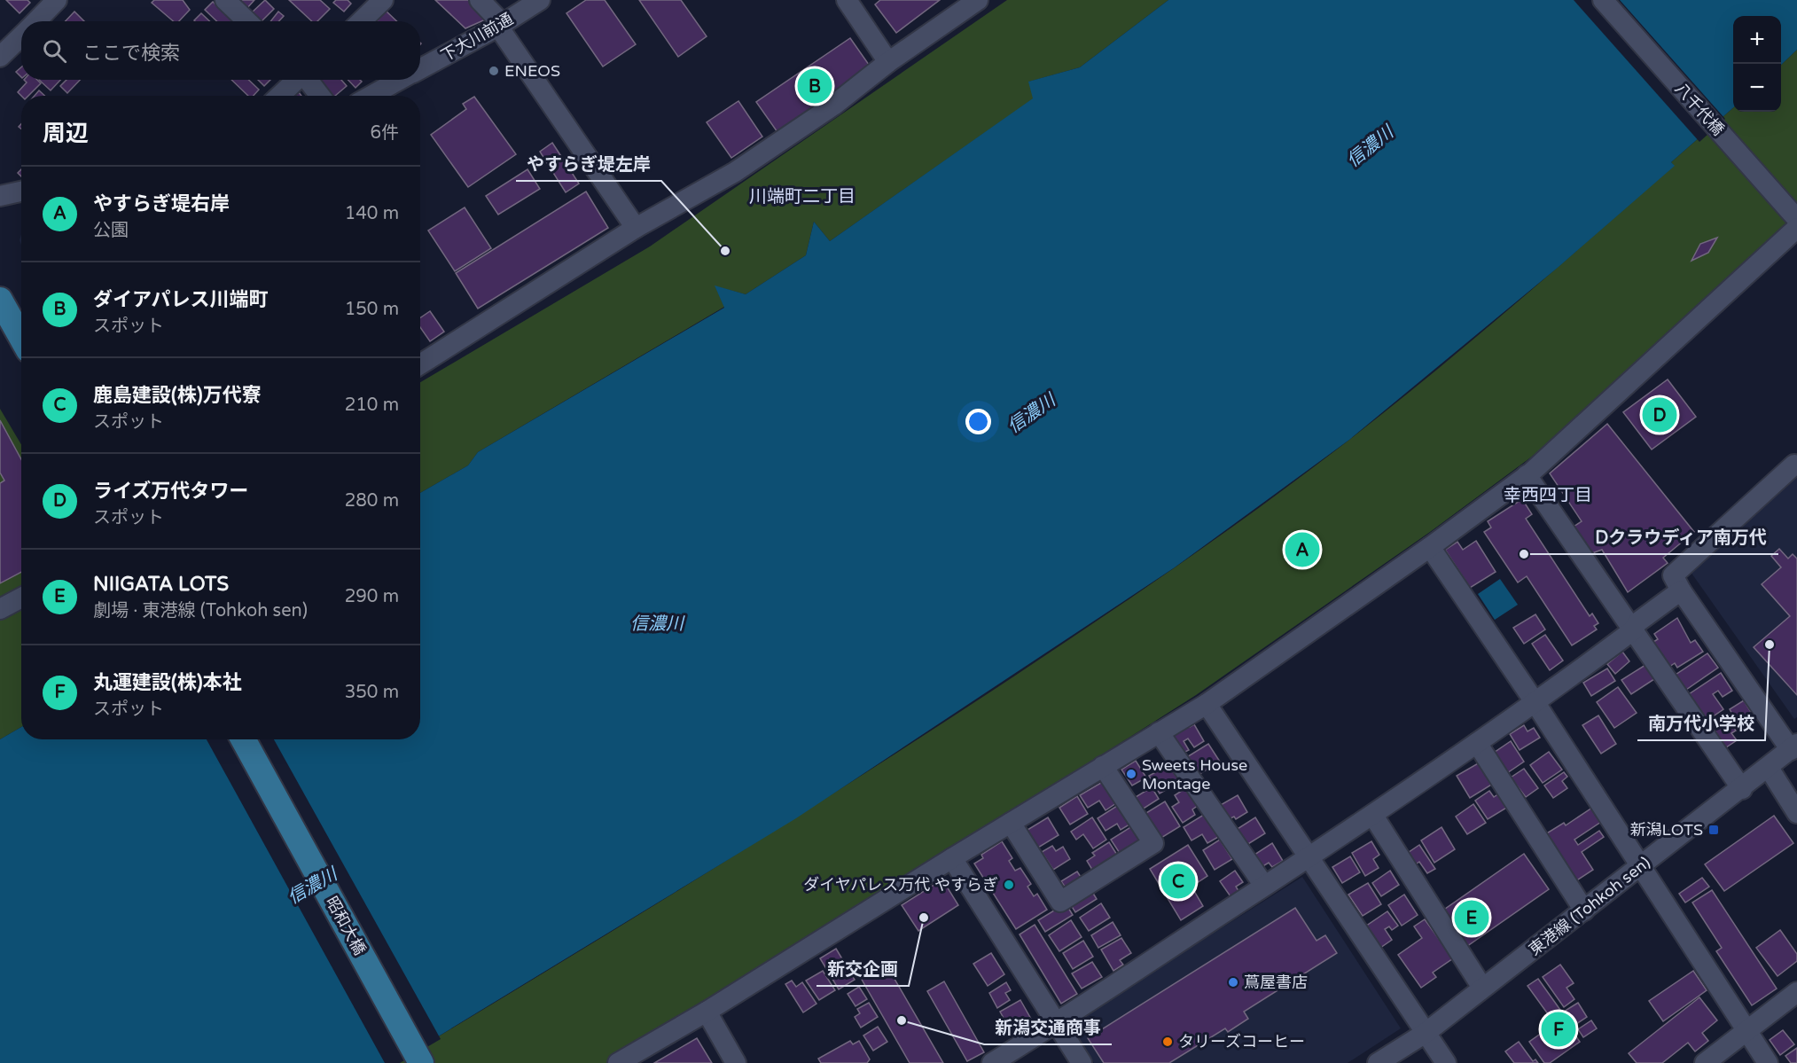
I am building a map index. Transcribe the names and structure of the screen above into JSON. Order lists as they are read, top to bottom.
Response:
{
  "streets": {
    "main road": ["昭和大橋"],
    "street": ["下大川前通", "八千代橋", "東港線 (Tohkoh sen)"]
  },
  "districts": ["川端町二丁目", "幸西四丁目"],
  "water": ["信濃川"],
  "places": {
    "other": [
      "ENEOS",
      "やすらぎ堤左岸",
      "Dクラウディア南万代",
      "南万代小学校",
      "Sweets House Montage",
      "ダイヤパレス万代 やすらぎ",
      "新交企画",
      "蔦屋書店",
      "新潟交通商事",
      "タリーズコーヒー"
    ],
    "transit": ["新潟LOTS"]
  },
  "page": {
    "map_buttons": ["+", "−"],
    "search": "ここで検索",
    "pins": [
      "B",
      "D",
      "A",
      "C",
      "E",
      "F"
    ],
    "heading": ["周辺", "6件"],
    "list": [
      {
        "mark": "A",
        "name": "やすらぎ堤右岸",
        "note": "公園",
        "value": "140 m"
      },
      {
        "mark": "B",
        "name": "ダイアパレス川端町",
        "note": "スポット",
        "value": "150 m"
      },
      {
        "mark": "C",
        "name": "鹿島建設(株)万代寮",
        "note": "スポット",
        "value": "210 m"
      },
      {
        "mark": "D",
        "name": "ライズ万代タワー",
        "note": "スポット",
        "value": "280 m"
      },
      {
        "mark": "E",
        "name": "NIIGATA LOTS",
        "note": "劇場 · 東港線 (Tohkoh sen)",
        "value": "290 m"
      },
      {
        "mark": "F",
        "name": "丸運建設(株)本社",
        "note": "スポット",
        "value": "350 m"
      }
    ]
  }
}
